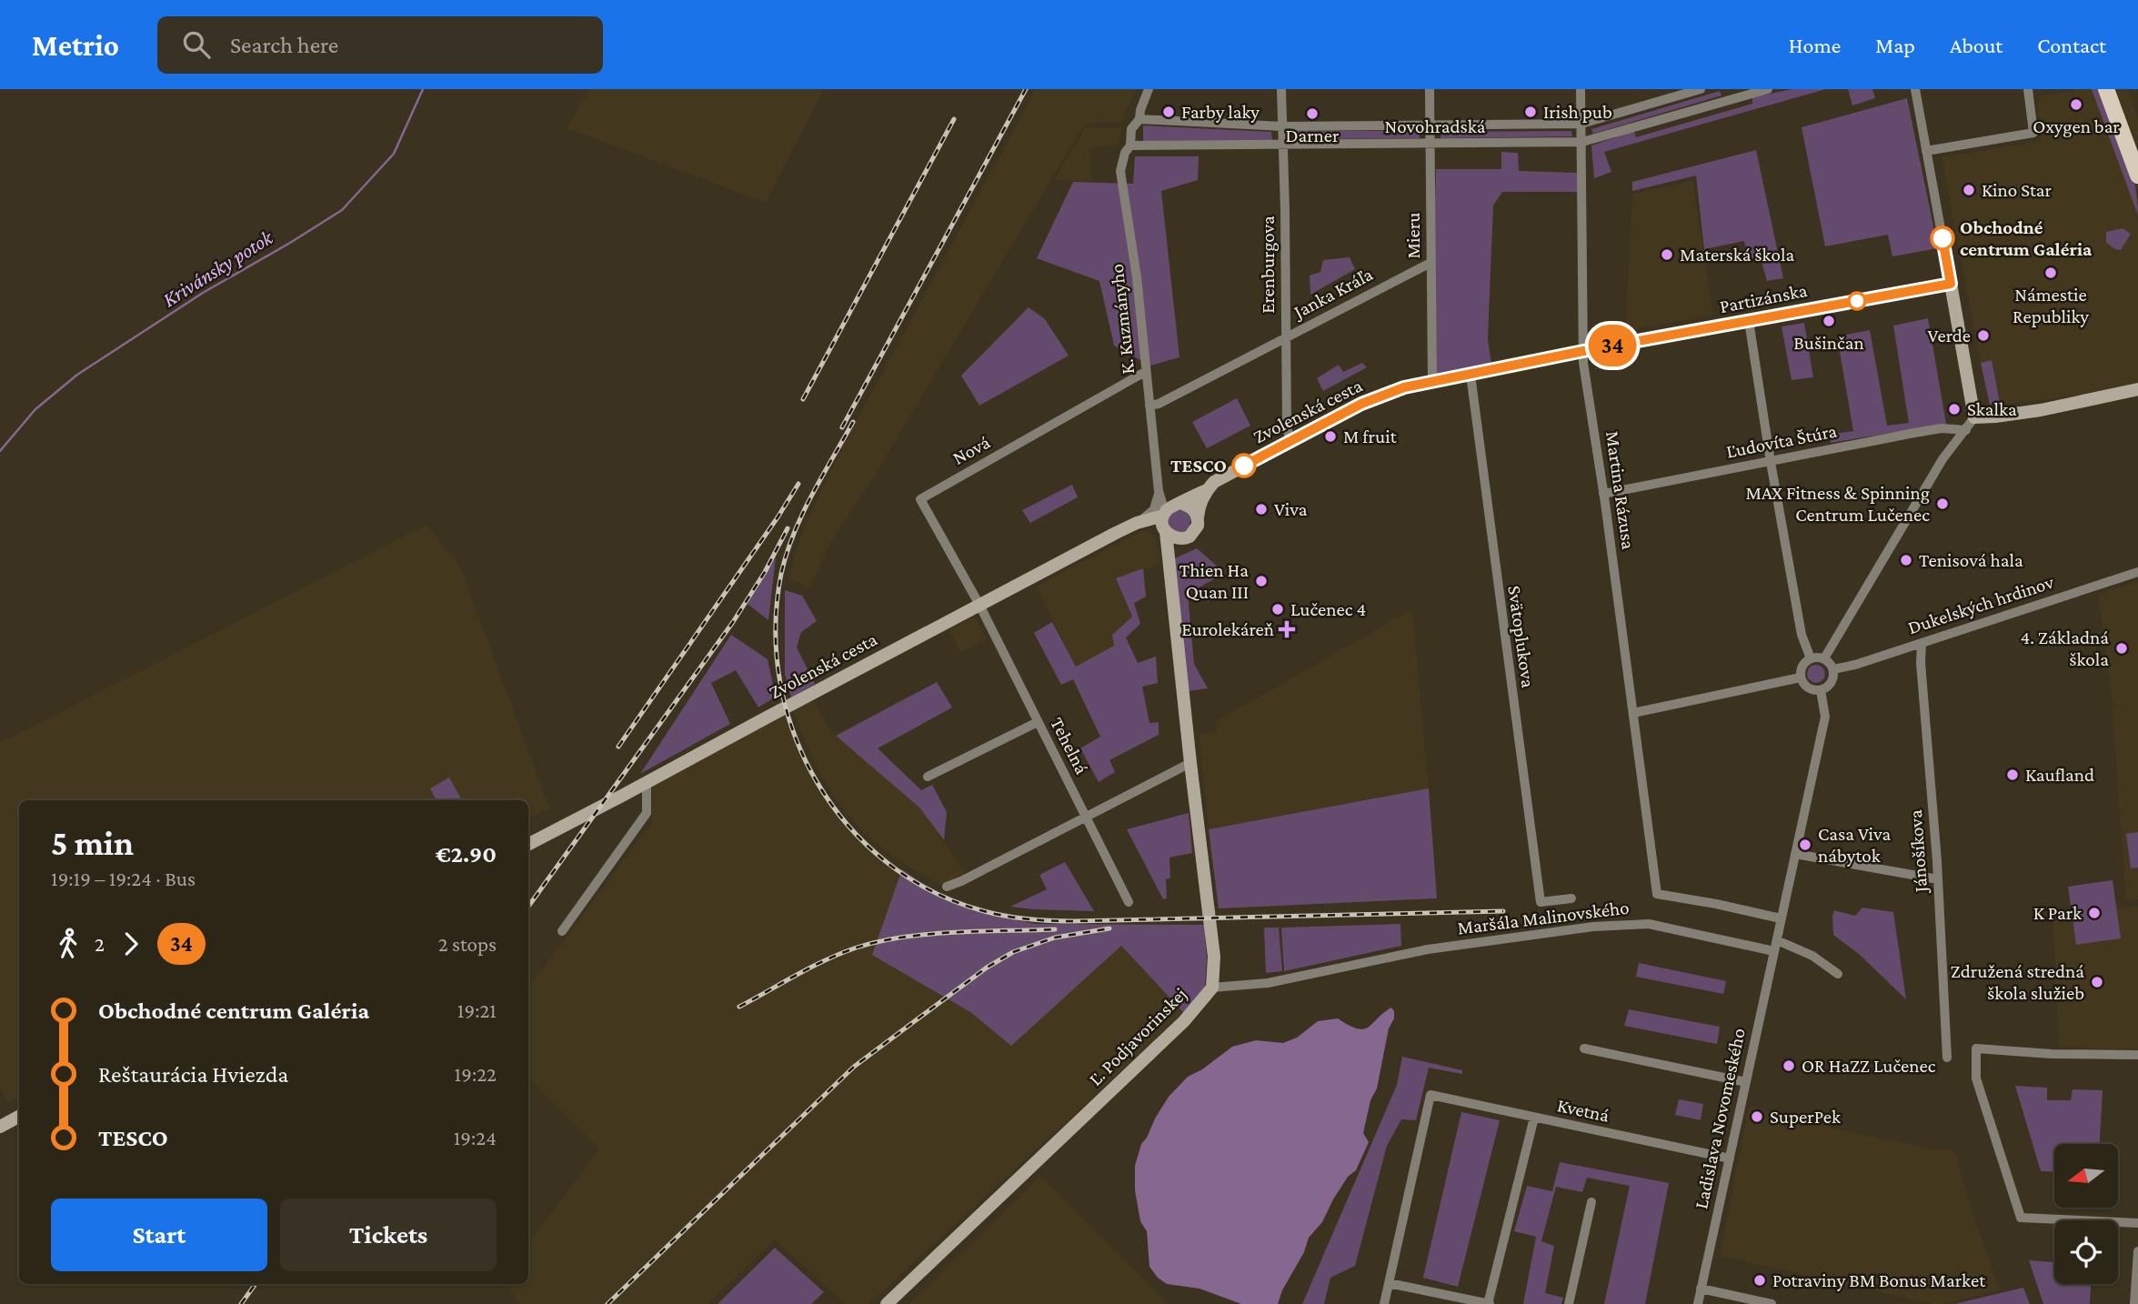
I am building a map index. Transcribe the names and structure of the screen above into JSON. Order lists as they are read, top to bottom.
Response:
{
  "streets": {
    "street": [
      "Novohradská",
      "Mieru",
      "Erenburgova",
      "Janka Kráľa",
      "Partizánska",
      "K. Kuzmányho",
      "Zvolenská cesta",
      "Ľudovíta Štúra",
      "Nová",
      "Martina Rázusa",
      "Dukelských hrdinov",
      "Svätoplukova",
      "Tehelná",
      "Jánošíkova",
      "Maršála Malinovského",
      "Ľ. Podjavorinskej",
      "Kvetná",
      "Ladislava Novomeského"
    ]
  },
  "crossings": [
    ["Novohradská", "Mieru"],
    ["Novohradská", "Erenburgova"],
    ["Novohradská", "K. Kuzmányho"],
    ["Novohradská", "Martina Rázusa"],
    ["Mieru", "Janka Kráľa"],
    ["Mieru", "Zvolenská cesta"],
    ["Erenburgova", "Janka Kráľa"],
    ["Erenburgova", "Zvolenská cesta"],
    ["Janka Kráľa", "K. Kuzmányho"],
    ["Partizánska", "Zvolenská cesta"],
    ["Partizánska", "Martina Rázusa"],
    ["K. Kuzmányho", "Nová"],
    ["Zvolenská cesta", "Nová"],
    ["Zvolenská cesta", "Martina Rázusa"],
    ["Zvolenská cesta", "Svätoplukova"],
    ["Zvolenská cesta", "Tehelná"],
    ["Zvolenská cesta", "Ľ. Podjavorinskej"],
    ["Ľudovíta Štúra", "Martina Rázusa"],
    ["Nová", "Tehelná"],
    ["Martina Rázusa", "Ladislava Novomeského"],
    ["Dukelských hrdinov", "Jánošíkova"],
    ["Dukelských hrdinov", "Ladislava Novomeského"],
    ["Maršála Malinovského", "Ľ. Podjavorinskej"],
    ["Maršála Malinovského", "Ladislava Novomeského"],
    ["Kvetná", "Ladislava Novomeského"]
  ],
  "water": ["Krivánsky potok"],
  "places": {
    "other": [
      "Oxygen bar",
      "Farby laky",
      "Irish pub",
      "Darner",
      "Kino Star",
      "Obchodné centrum Galéria",
      "Materská škola",
      "Námestie Republiky",
      "Bušinčan",
      "Verde",
      "Skalka",
      "M fruit",
      "TESCO",
      "MAX Fitness & Spinning Centrum Lučenec",
      "Viva",
      "Tenisová hala",
      "Thien Ha Quan III",
      "Lučenec 4",
      "4. Základná škola",
      "Kaufland",
      "Casa Viva nábytok",
      "K Park",
      "Združená stredná škola služieb",
      "OR HaZZ Lučenec",
      "SuperPek",
      "Potraviny BM Bonus Market"
    ],
    "health": ["Eurolekáreň"]
  },
  "lines": ["bus line 34"],
  "north": "left",
  "page": {
    "header": "Metrio",
    "search": "Search here",
    "nav": [
      "Home",
      "Map",
      "About",
      "Contact"
    ],
    "on_map": "34",
    "heading": ["5 min", "19:19 – 19:24 · Bus", "€2.90"],
    "legs": ["2", "34", "2 stops"],
    "list": [
      {
        "name": "Obchodné centrum Galéria",
        "value": "19:21"
      },
      {
        "name": "Reštaurácia Hviezda",
        "value": "19:22"
      },
      {
        "name": "TESCO",
        "value": "19:24"
      }
    ],
    "buttons": ["Start", "Tickets"]
  }
}
